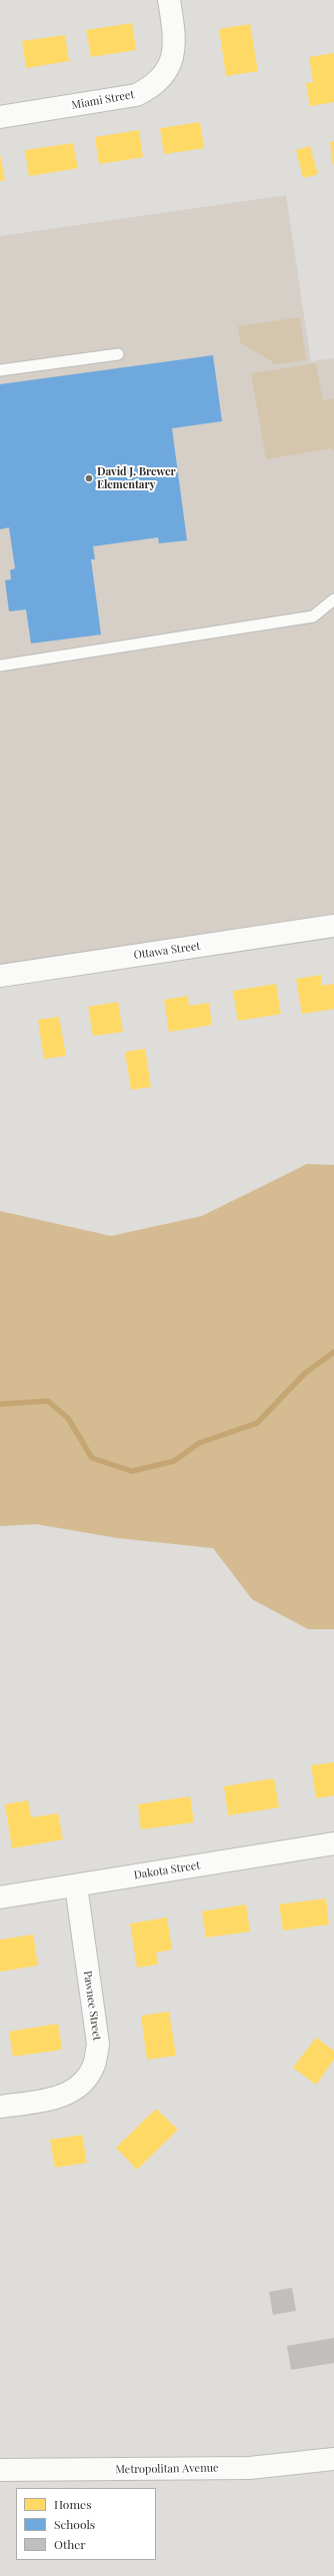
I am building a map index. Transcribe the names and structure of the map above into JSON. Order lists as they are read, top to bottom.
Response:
{
  "streets": {
    "street": [
      "Miami Street",
      "Ottawa Street",
      "Dakota Street",
      "Pawnee Street",
      "Metropolitan Avenue"
    ]
  },
  "crossings": [
    ["Dakota Street", "Pawnee Street"]
  ],
  "places": ["David J. Brewer Elementary"],
  "legend": ["Homes", "Schools", "Other"]
}
